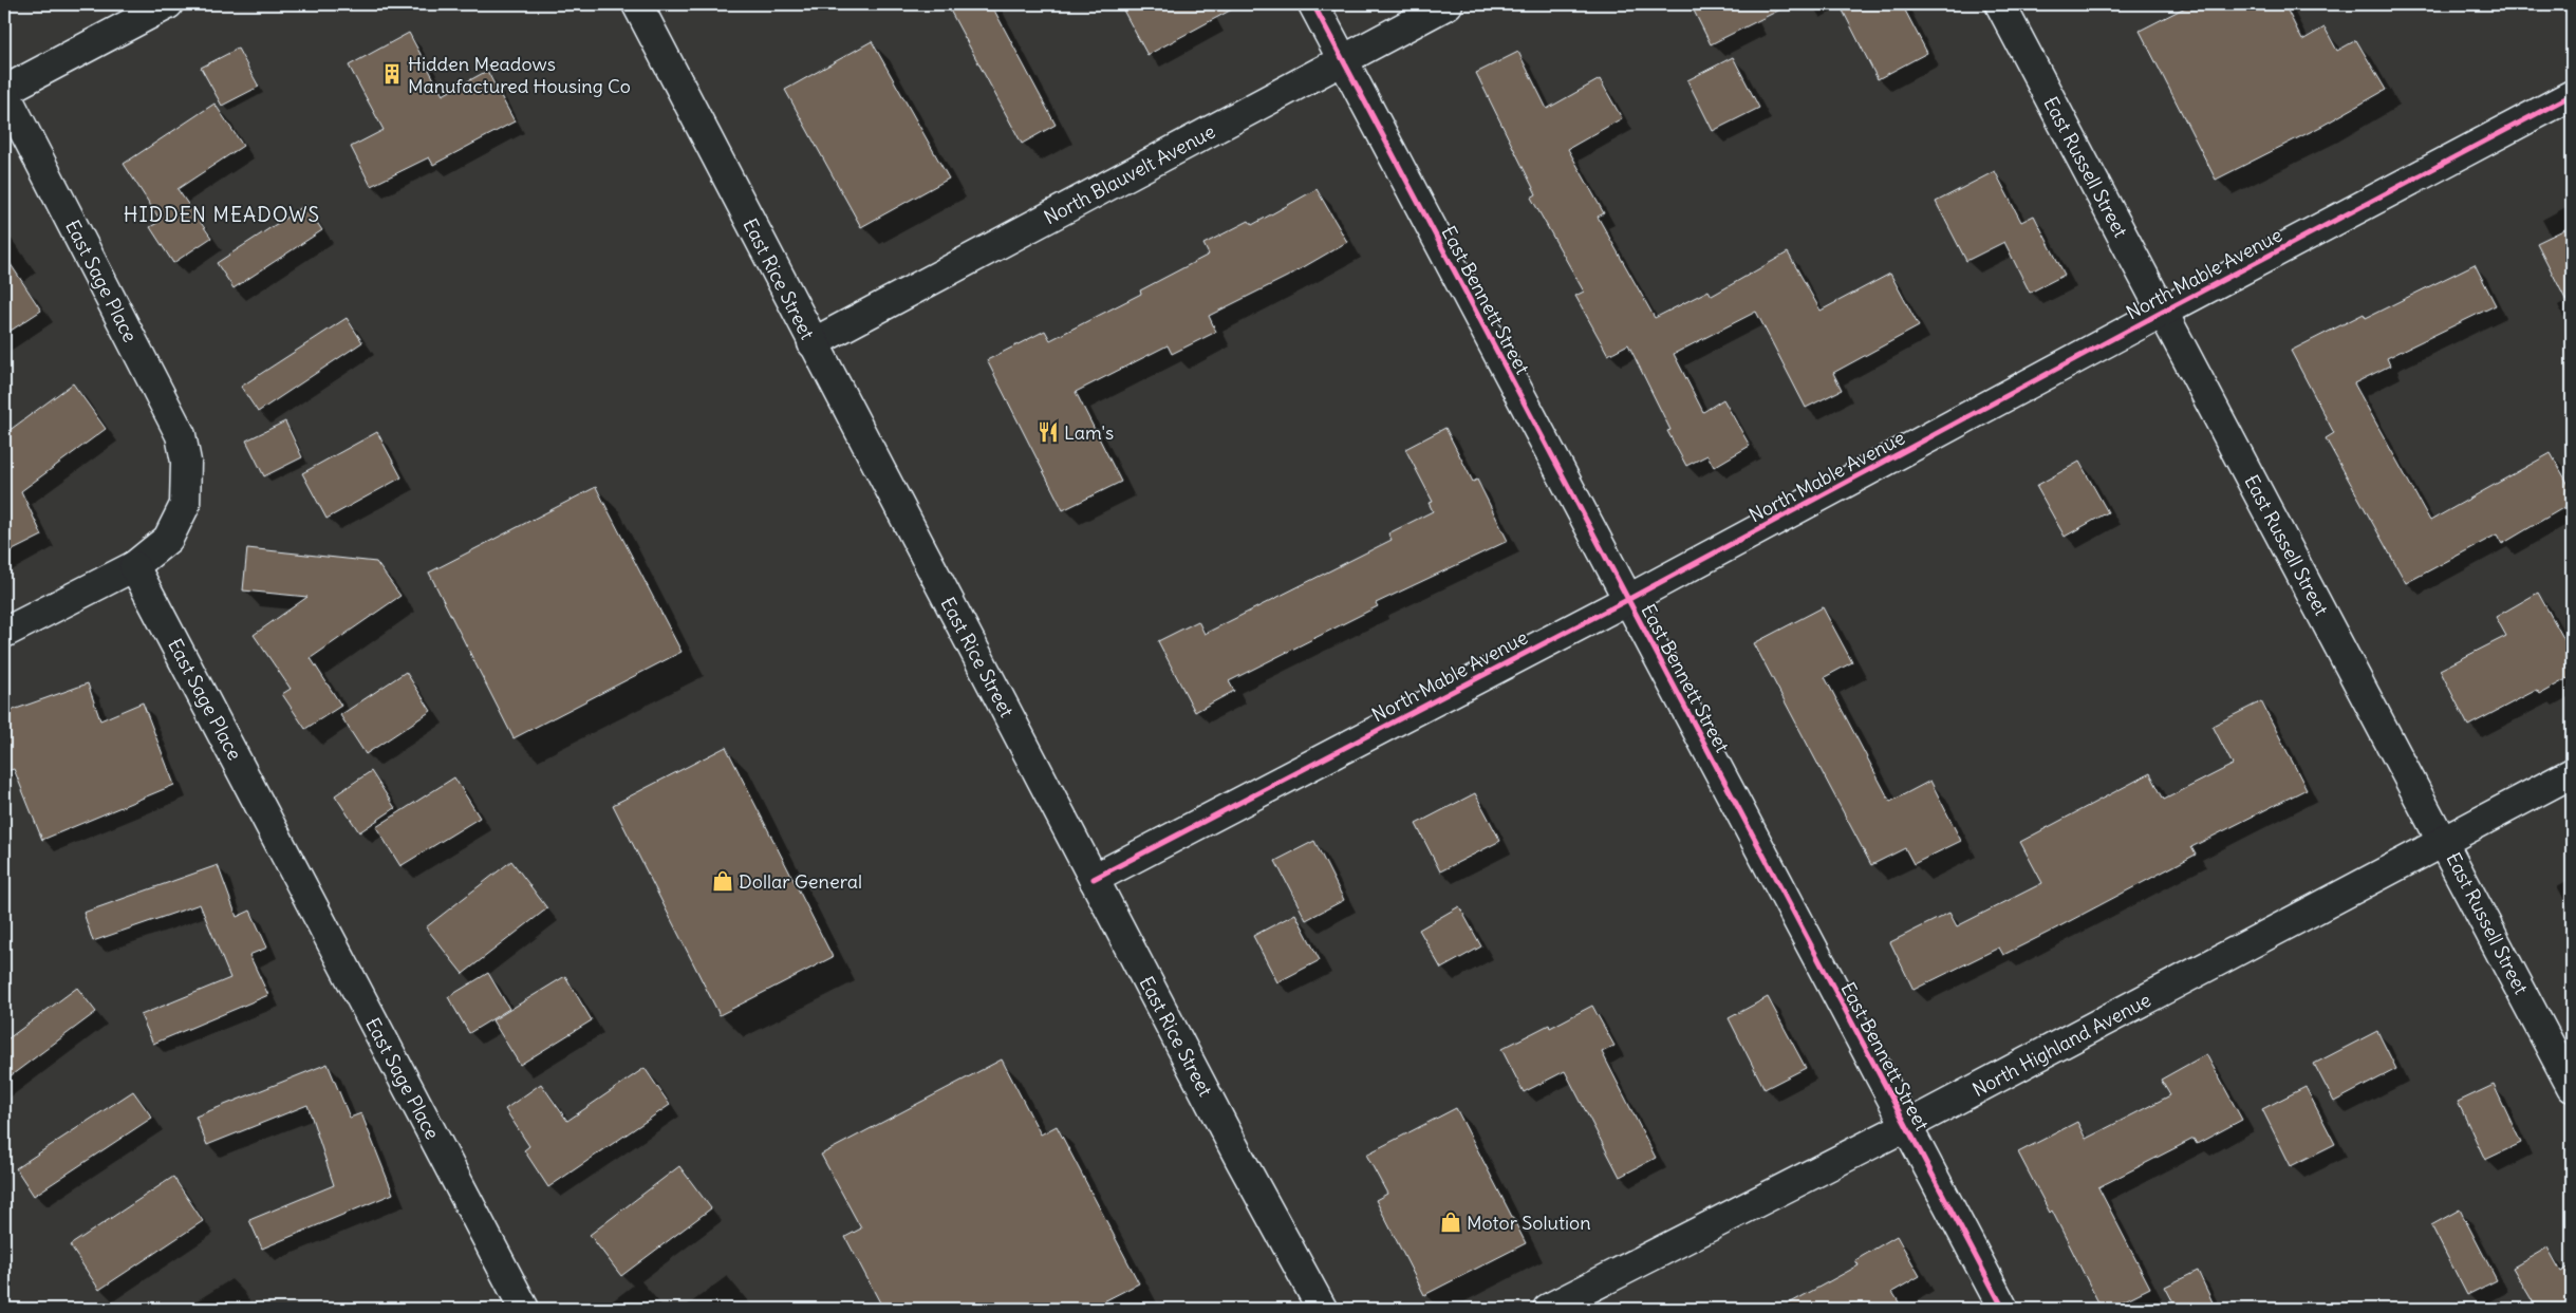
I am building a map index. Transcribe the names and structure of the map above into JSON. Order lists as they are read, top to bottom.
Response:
{
  "streets": {
    "street": [
      "East Russell Street",
      "North Blauvelt Avenue",
      "North Mable Avenue",
      "East Rice Street",
      "East Sage Place",
      "East Bennett Street",
      "North Highland Avenue"
    ]
  },
  "crossings": [
    ["East Russell Street", "North Mable Avenue"],
    ["East Russell Street", "North Highland Avenue"],
    ["North Blauvelt Avenue", "East Rice Street"],
    ["North Blauvelt Avenue", "East Bennett Street"],
    ["North Mable Avenue", "East Rice Street"],
    ["North Mable Avenue", "East Bennett Street"],
    ["East Bennett Street", "North Highland Avenue"]
  ],
  "districts": ["HIDDEN MEADOWS"],
  "places": {
    "building": ["Hidden Meadows Manufactured Housing Co"],
    "restaurant": ["Lam's"],
    "shop": ["Dollar General", "Motor Solution"]
  }
}
